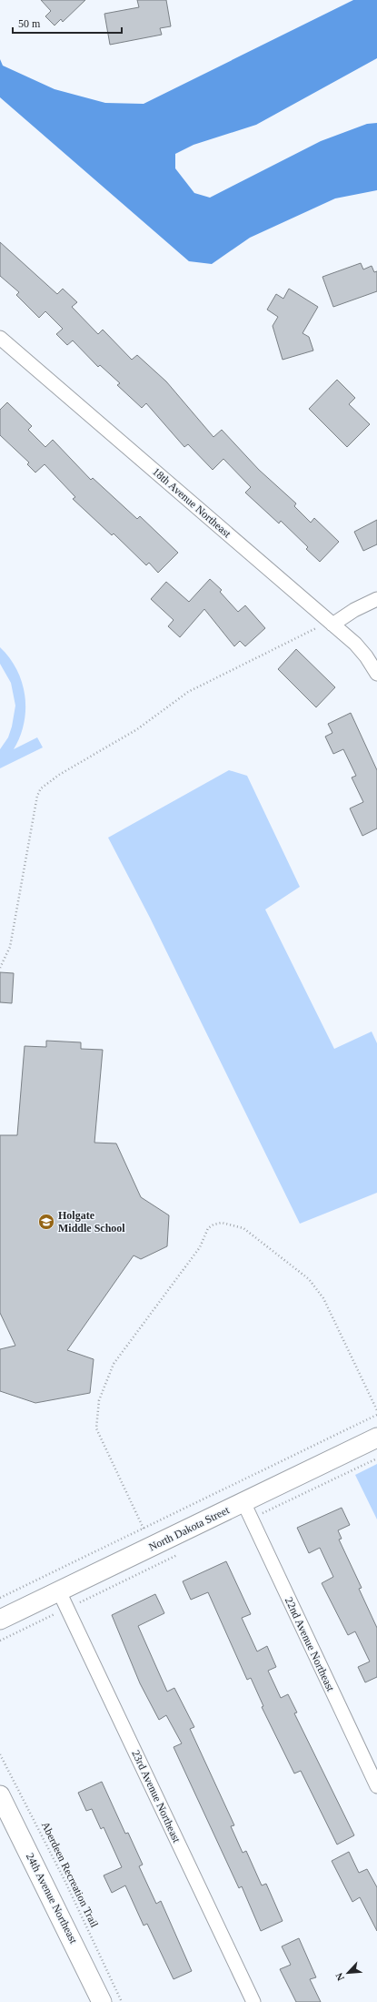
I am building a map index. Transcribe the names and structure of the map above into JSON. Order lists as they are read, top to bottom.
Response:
{
  "streets": {
    "street": [
      "18th Avenue Northeast",
      "North Dakota Street",
      "22nd Avenue Northeast",
      "23rd Avenue Northeast",
      "24th Avenue Northeast"
    ],
    "path": ["Aberdeen Recreation Trail"]
  },
  "crossings": [
    ["North Dakota Street", "22nd Avenue Northeast"],
    ["North Dakota Street", "23rd Avenue Northeast"]
  ],
  "places": {
    "school or university": ["Holgate Middle School"]
  },
  "scale_bar": "50 m",
  "north": "bottom left"
}
